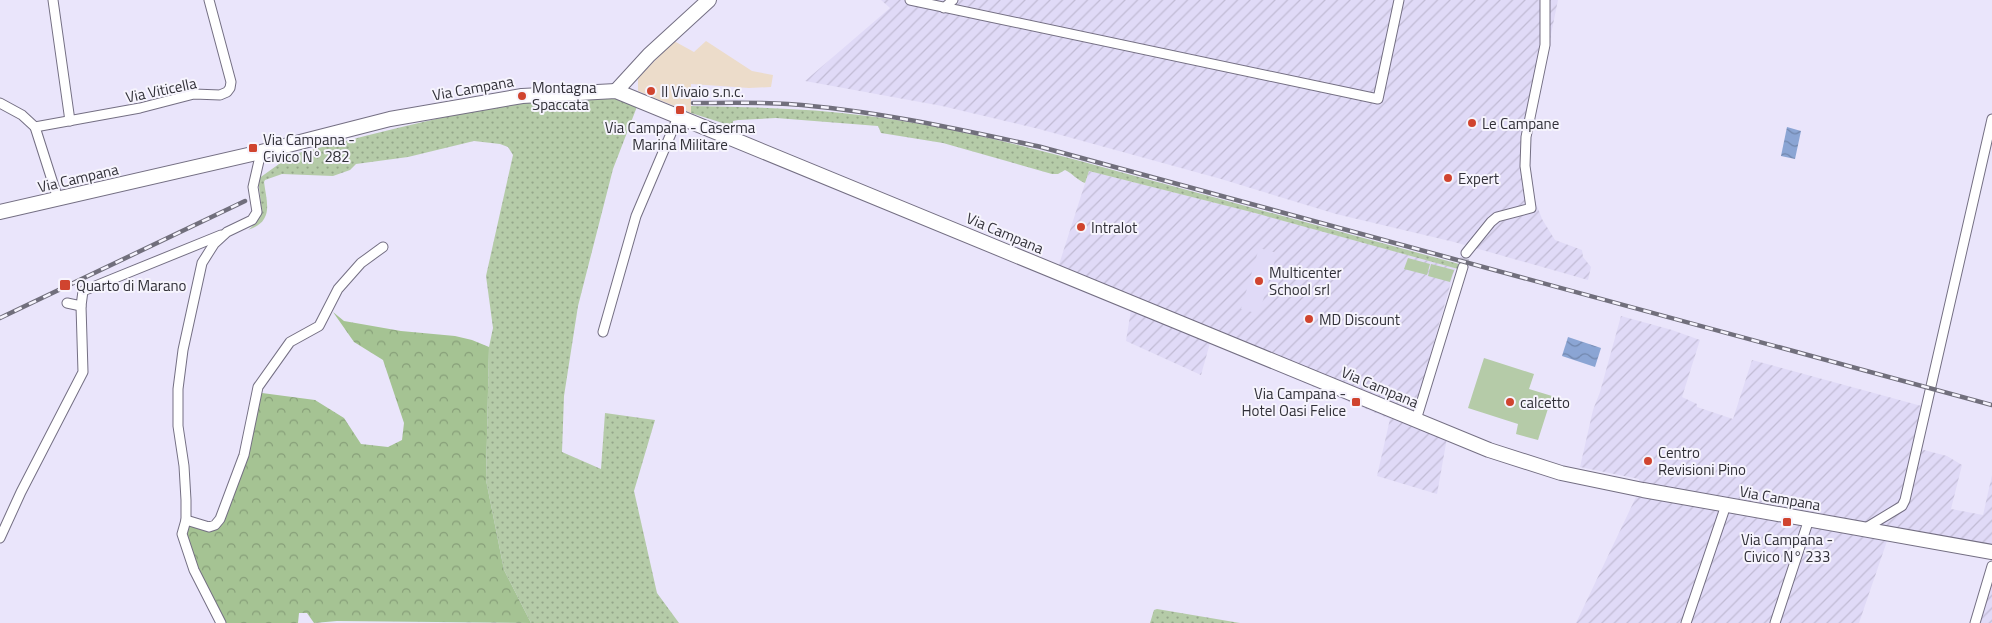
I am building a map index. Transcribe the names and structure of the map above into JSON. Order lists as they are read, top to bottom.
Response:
{
  "streets": {
    "street": ["Via Campana", "Via Viticella"]
  },
  "places": {
    "other": [
      "Il Vivaio s.n.c.",
      "Montagna Spaccata",
      "Le Campane",
      "Expert",
      "Intralot",
      "Multicenter School srl",
      "MD Discount",
      "calcetto",
      "Centro Revisioni Pino"
    ],
    "transit": [
      "Via Campana - Caserma Marina Militare",
      "Via Campana - Civico N° 282",
      "Quarto di Marano",
      "Via Campana - Hotel Oasi Felice",
      "Via Campana - Civico N° 233"
    ]
  }
}
